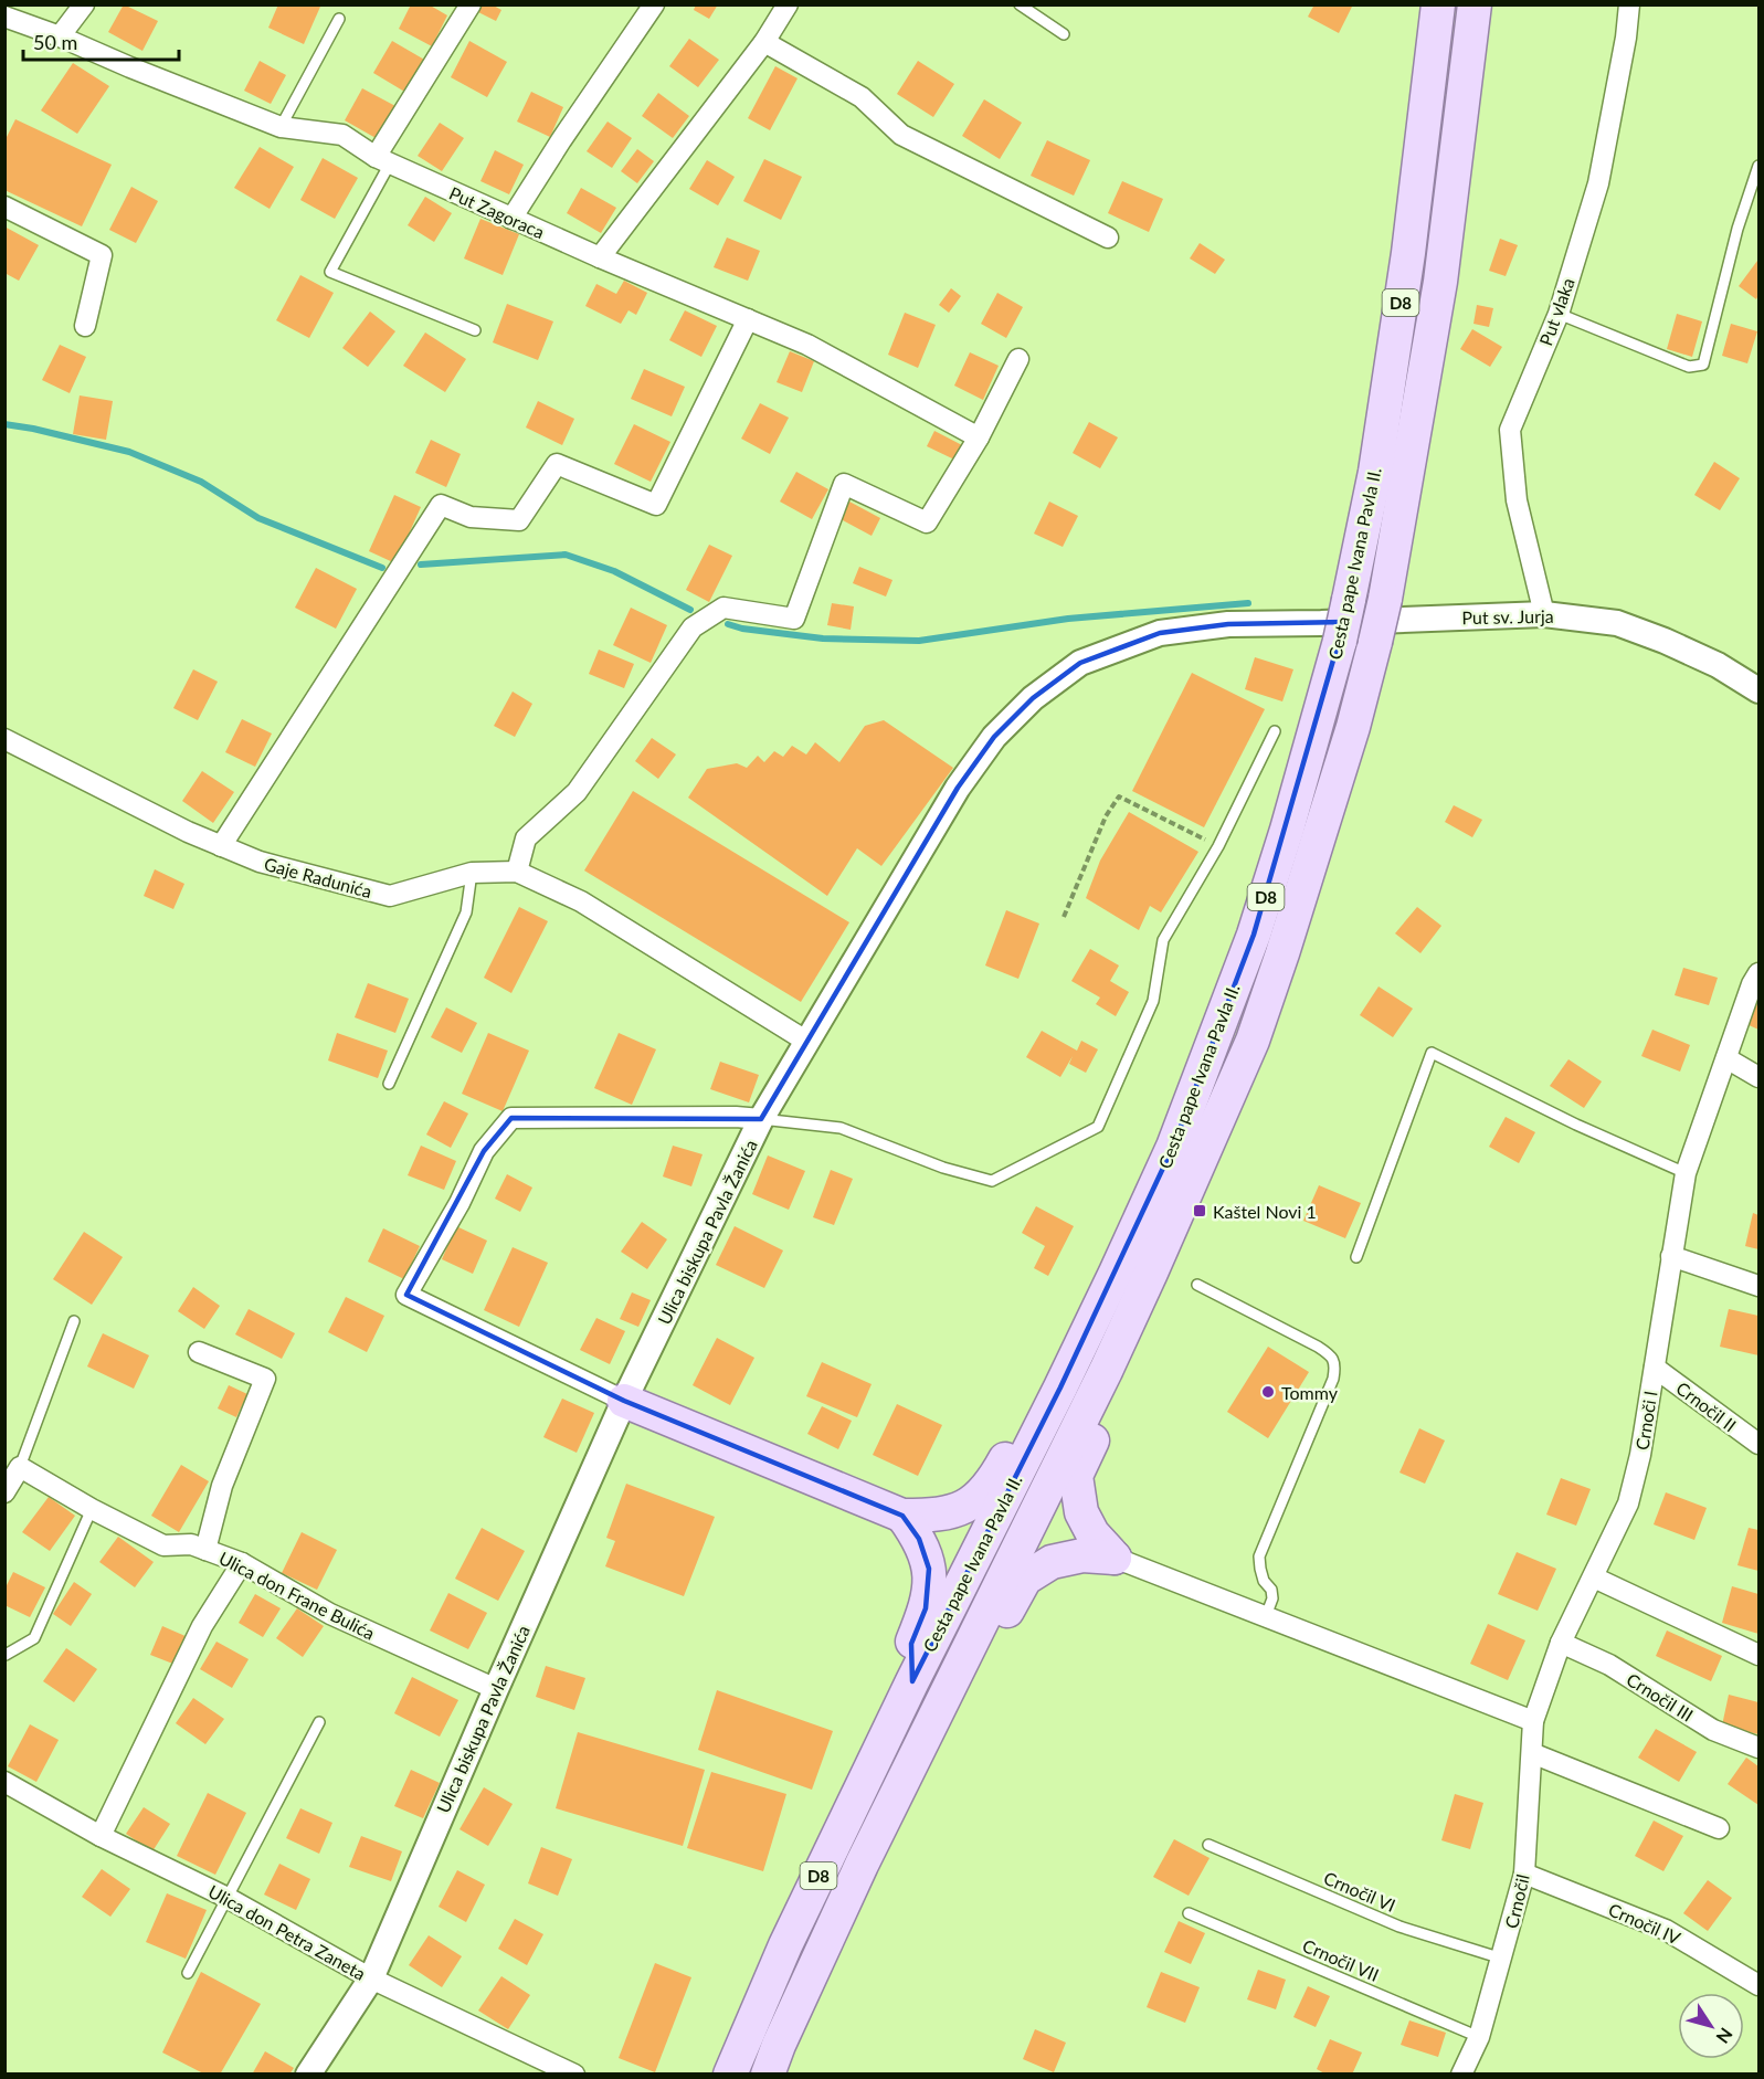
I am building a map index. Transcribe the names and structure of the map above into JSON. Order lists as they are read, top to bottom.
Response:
{
  "streets": {
    "main road": ["D8", "Cesta pape Ivana Pavla II."],
    "street": [
      "Put Zagoraca",
      "Put vlaka",
      "Put sv. Jurja",
      "Gaje Radunića",
      "Ulica biskupa Pavla Žanića",
      "Crnočil II",
      "Crnoči l",
      "Ulica don Frane Bulića",
      "Crnočil III",
      "Crnočil",
      "Crnočil IV",
      "Ulica don Petra Zaneta"
    ],
    "lane": ["Crnočil VI", "Crnočil VII"]
  },
  "crossings": [
    ["Put vlaka", "Put sv. Jurja"],
    ["Cesta pape Ivana Pavla II.", "Put sv. Jurja"],
    ["Cesta pape Ivana Pavla II.", "Ulica biskupa Pavla Žanića"],
    ["Put sv. Jurja", "Ulica biskupa Pavla Žanića"],
    ["Gaje Radunića", "Ulica biskupa Pavla Žanića"],
    ["Ulica biskupa Pavla Žanića", "Ulica don Frane Bulića"],
    ["Ulica biskupa Pavla Žanića", "Ulica don Petra Zaneta"],
    ["Crnočil II", "Crnoči l"],
    ["Crnoči l", "Crnočil III"],
    ["Crnoči l", "Crnočil"],
    ["Crnočil VI", "Crnočil"],
    ["Crnočil", "Crnočil IV"],
    ["Crnočil", "Crnočil VII"]
  ],
  "places": {
    "transit": ["Kaštel Novi 1"],
    "other": ["Tommy"]
  },
  "scale_bar": "50 m",
  "north": "bottom right"
}
